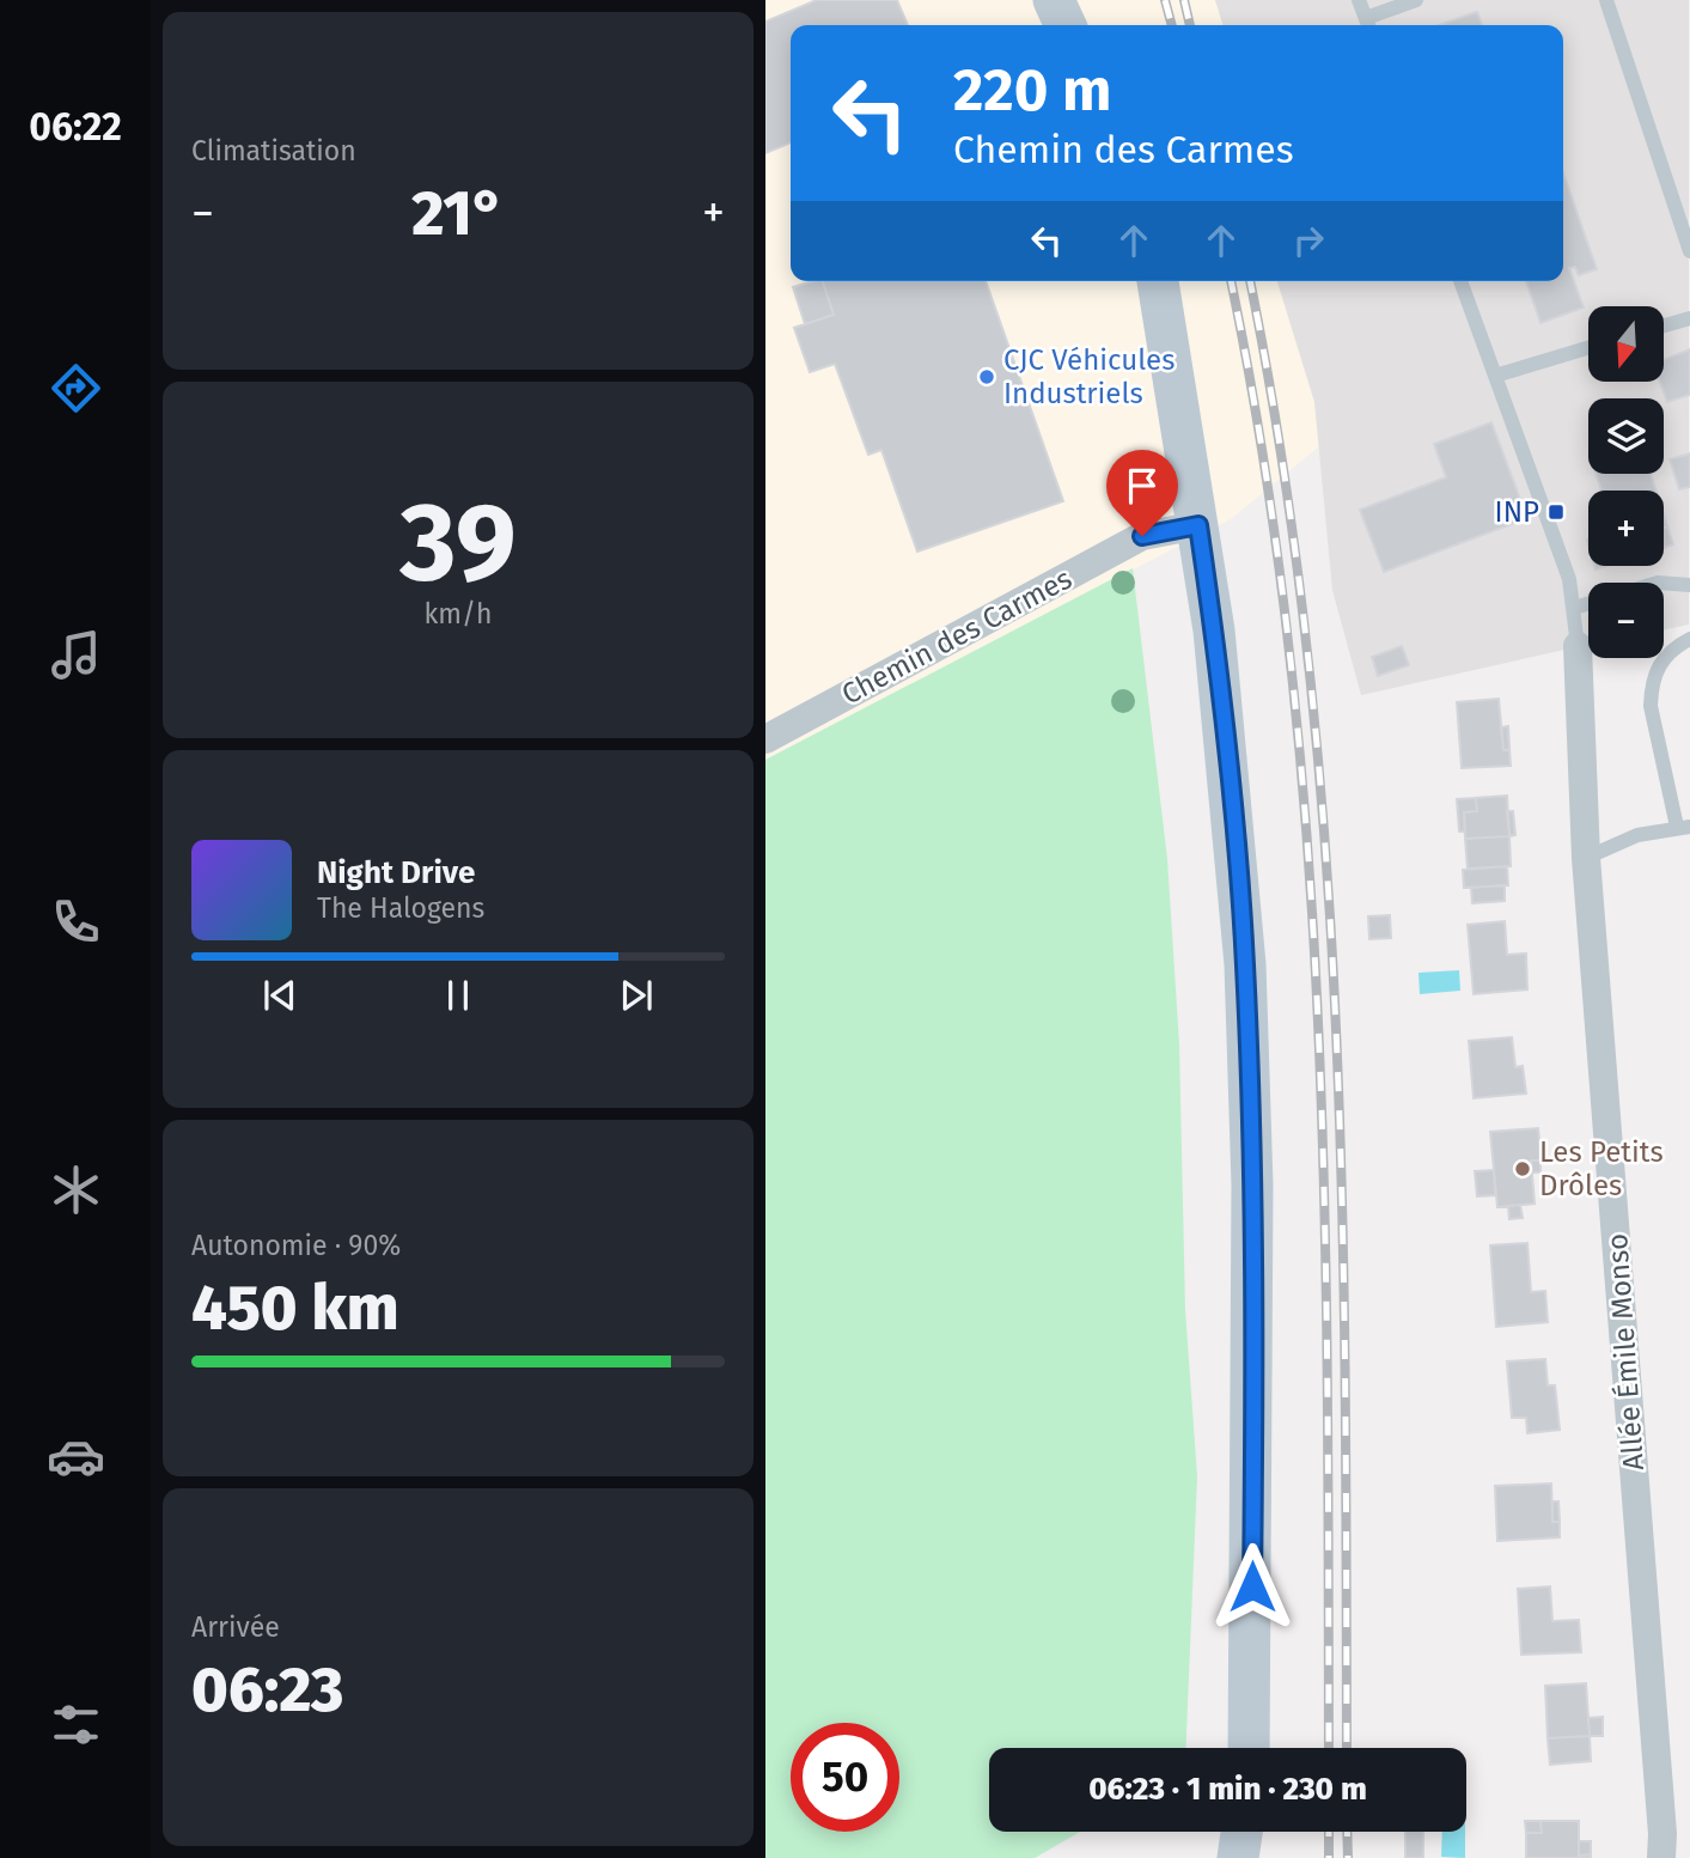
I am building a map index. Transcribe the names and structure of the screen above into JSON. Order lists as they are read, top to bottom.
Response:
{
  "streets": {
    "street": ["Chemin des Carmes", "Allée Émile Monso"]
  },
  "places": {
    "other": ["CJC Véhicules Industriels", "Les Petits Drôles"],
    "transit": ["INP"]
  },
  "north": "bottom",
  "page": {
    "tabs": "06:22",
    "tile": [
      "Climatisation",
      ["39", "km/h"],
      ["Autonomie · 90%", "450 km"],
      ["Arrivée", "06:23"]
    ],
    "turn": ["220 m", "Chemin des Carmes"],
    "heat": ["−", "21°", "+"],
    "map_buttons": ["+", "−"],
    "song": ["Night Drive", "The Halogens"],
    "limit": "50",
    "trip": "06:23 · 1 min · 230 m"
  }
}
